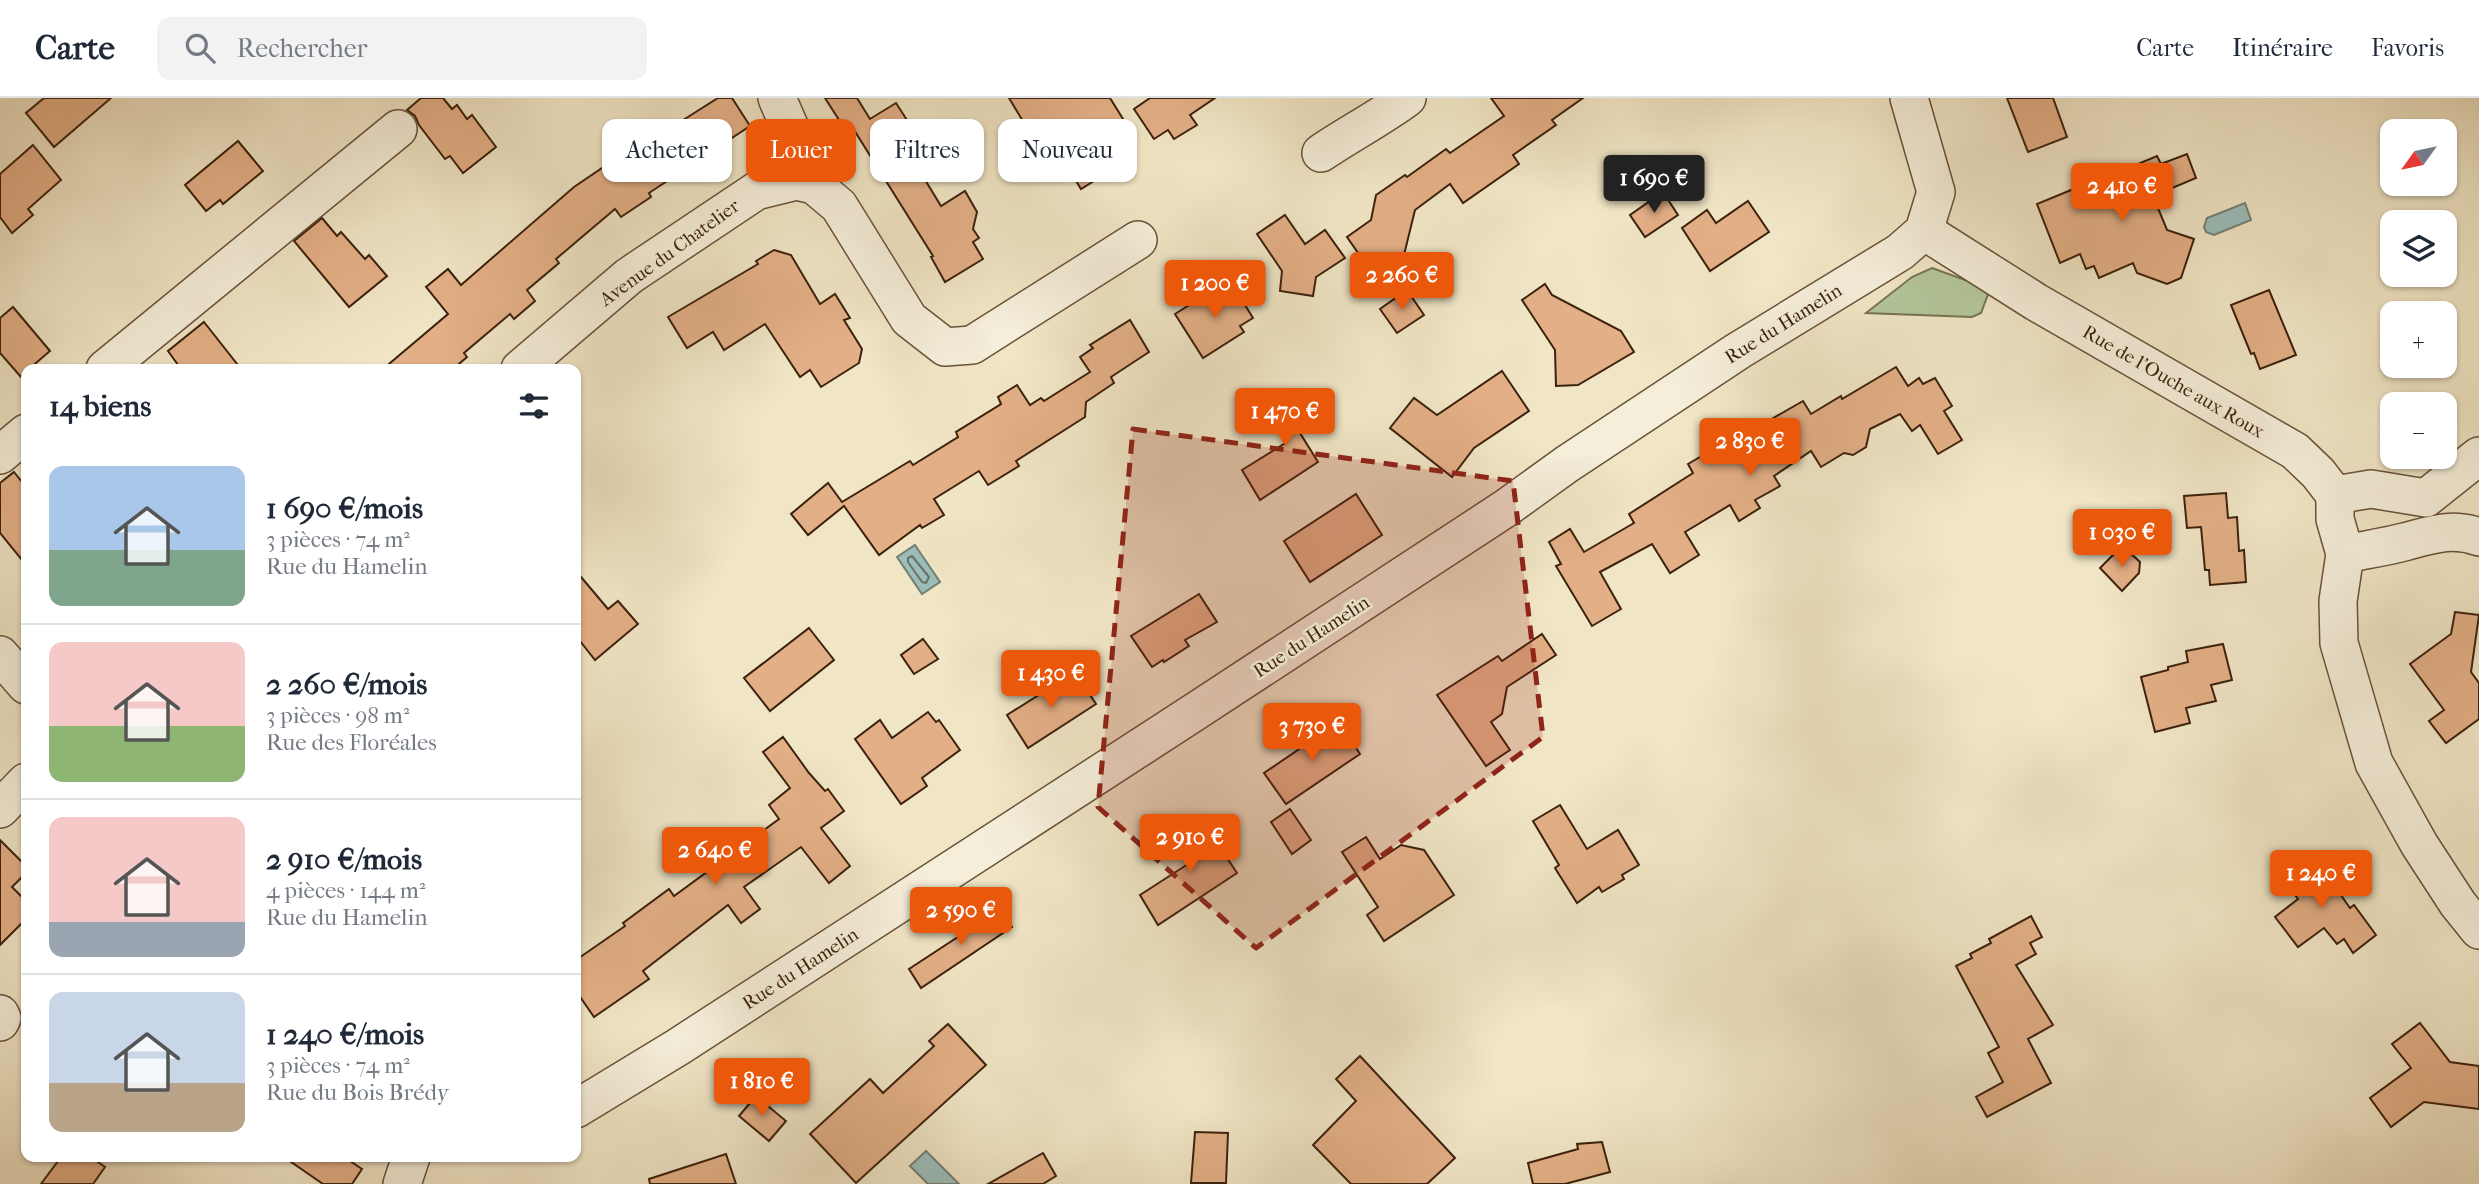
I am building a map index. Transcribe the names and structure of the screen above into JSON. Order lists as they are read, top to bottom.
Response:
{
  "streets": {
    "street": ["Avenue du Chatelier", "Rue du Hamelin", "Rue de l'Ouche aux Roux"]
  },
  "crossings": [
    ["Rue du Hamelin", "Rue de l'Ouche aux Roux"]
  ],
  "north": "bottom left",
  "page": {
    "header": "Carte",
    "search": "Rechercher",
    "nav": ["Carte", "Itinéraire", "Favoris"],
    "map_buttons": ["+", "−"],
    "chip": [
      "Acheter",
      "Louer",
      "Filtres",
      "Nouveau"
    ],
    "price": [
      "1 690 €",
      "2 410 €",
      "2 260 €",
      "1 200 €",
      "1 470 €",
      "2 830 €",
      "1 030 €",
      "1 430 €",
      "3 730 €",
      "2 910 €",
      "2 640 €",
      "1 240 €",
      "2 590 €",
      "1 810 €"
    ],
    "heading": "14 biens",
    "list": [
      {
        "name": "1 690 €/mois",
        "note": "3 pièces · 74 m² · Rue du Hamelin"
      },
      {
        "name": "2 260 €/mois",
        "note": "3 pièces · 98 m² · Rue des Floréales"
      },
      {
        "name": "2 910 €/mois",
        "note": "4 pièces · 144 m² · Rue du Hamelin"
      },
      {
        "name": "1 240 €/mois",
        "note": "3 pièces · 74 m² · Rue du Bois Brédy"
      }
    ]
  }
}
